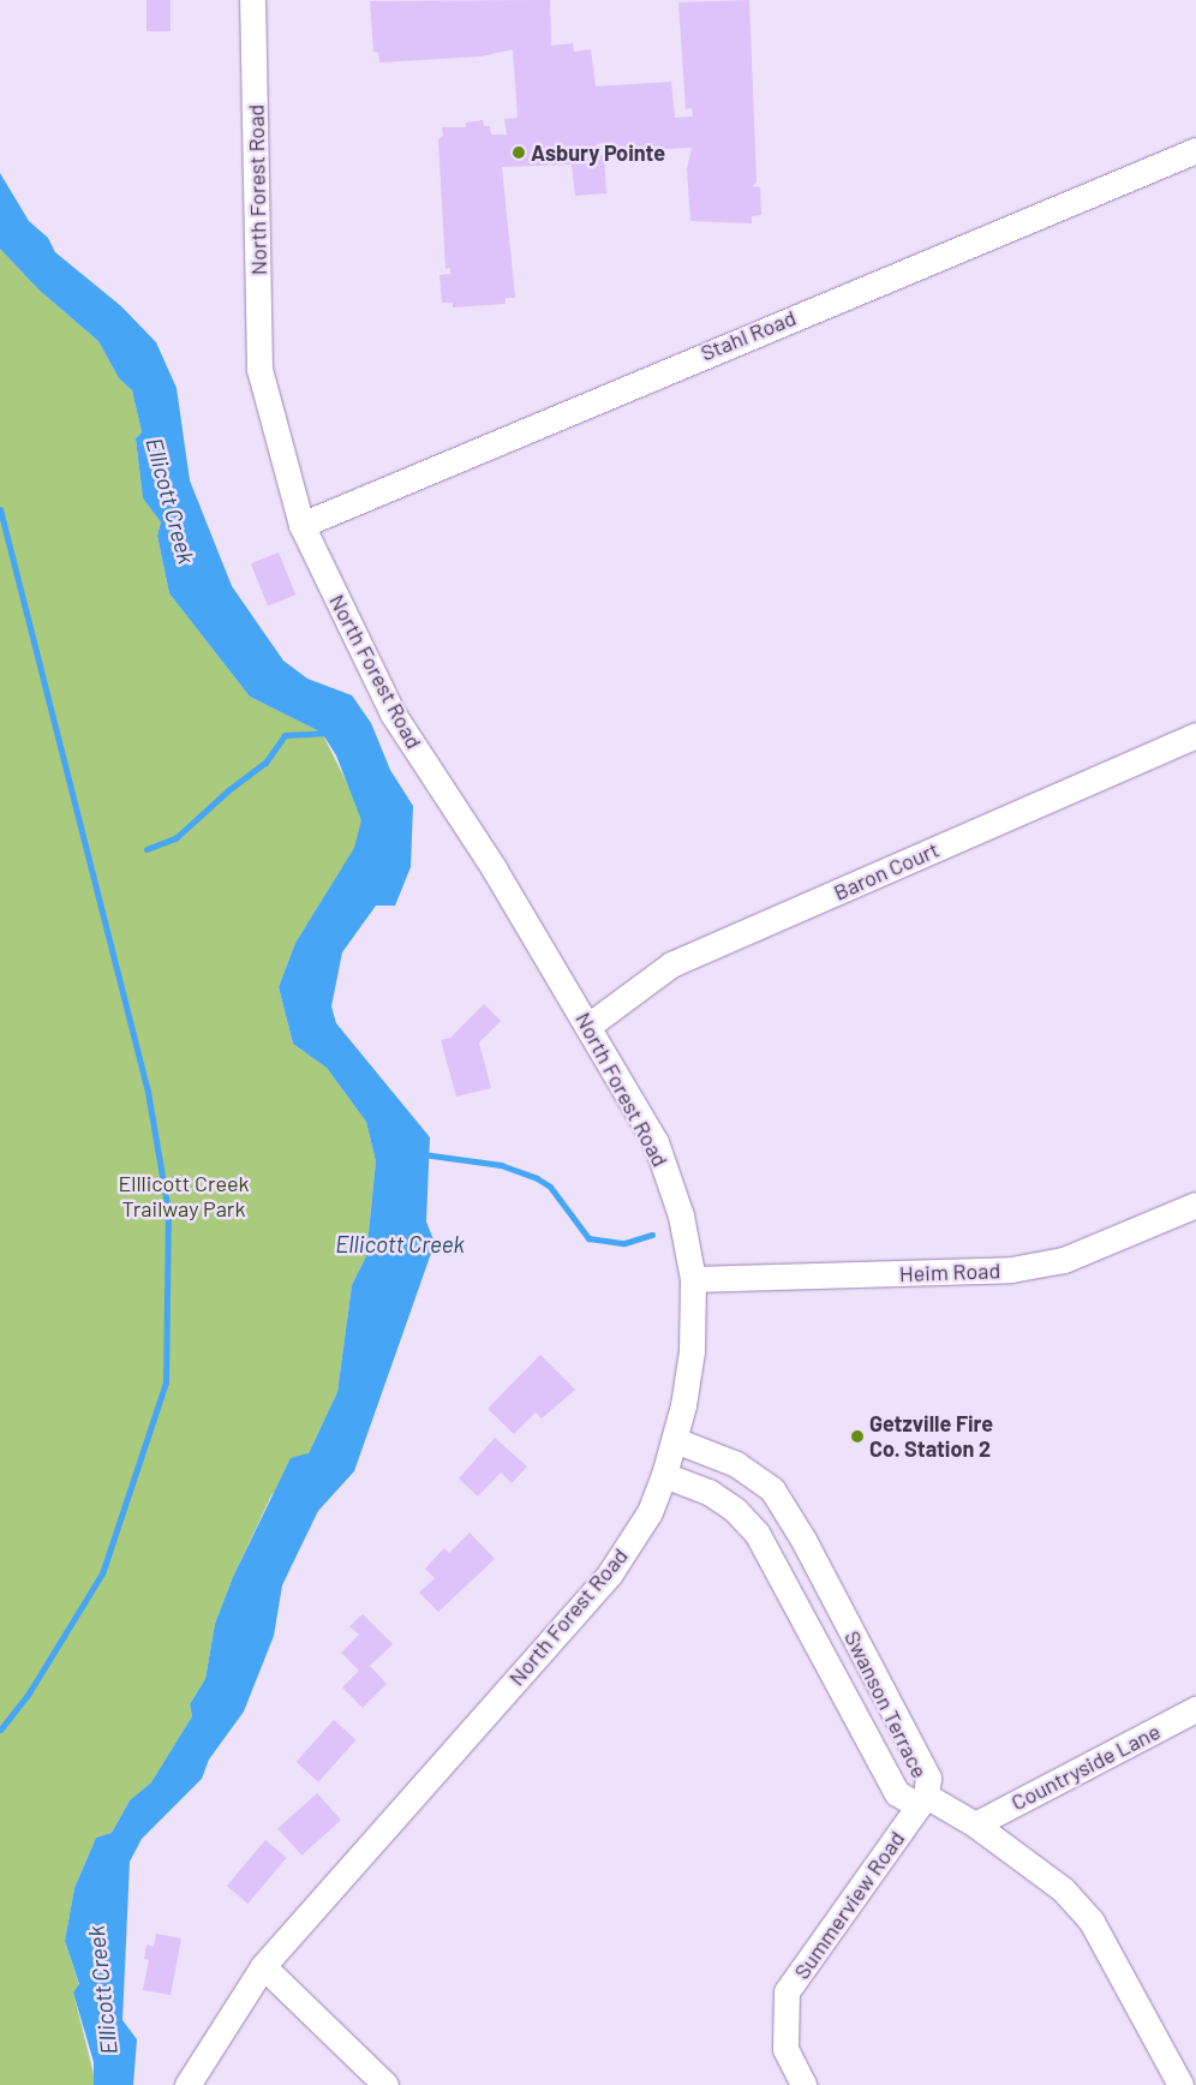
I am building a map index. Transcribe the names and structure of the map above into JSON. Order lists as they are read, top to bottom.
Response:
{
  "streets": {
    "street": [
      "North Forest Road",
      "Stahl Road",
      "Baron Court",
      "Heim Road",
      "Swanson Terrace",
      "Countryside Lane",
      "Summerview Road"
    ]
  },
  "crossings": [
    ["North Forest Road", "Stahl Road"],
    ["North Forest Road", "Baron Court"],
    ["North Forest Road", "Heim Road"],
    ["North Forest Road", "Swanson Terrace"],
    ["Swanson Terrace", "Countryside Lane"],
    ["Swanson Terrace", "Summerview Road"]
  ],
  "water": ["Ellicott Creek"],
  "parks": ["Elllicott Creek Trailway Park"],
  "places": ["Asbury Pointe", "Getzville Fire Co. Station 2"]
}
